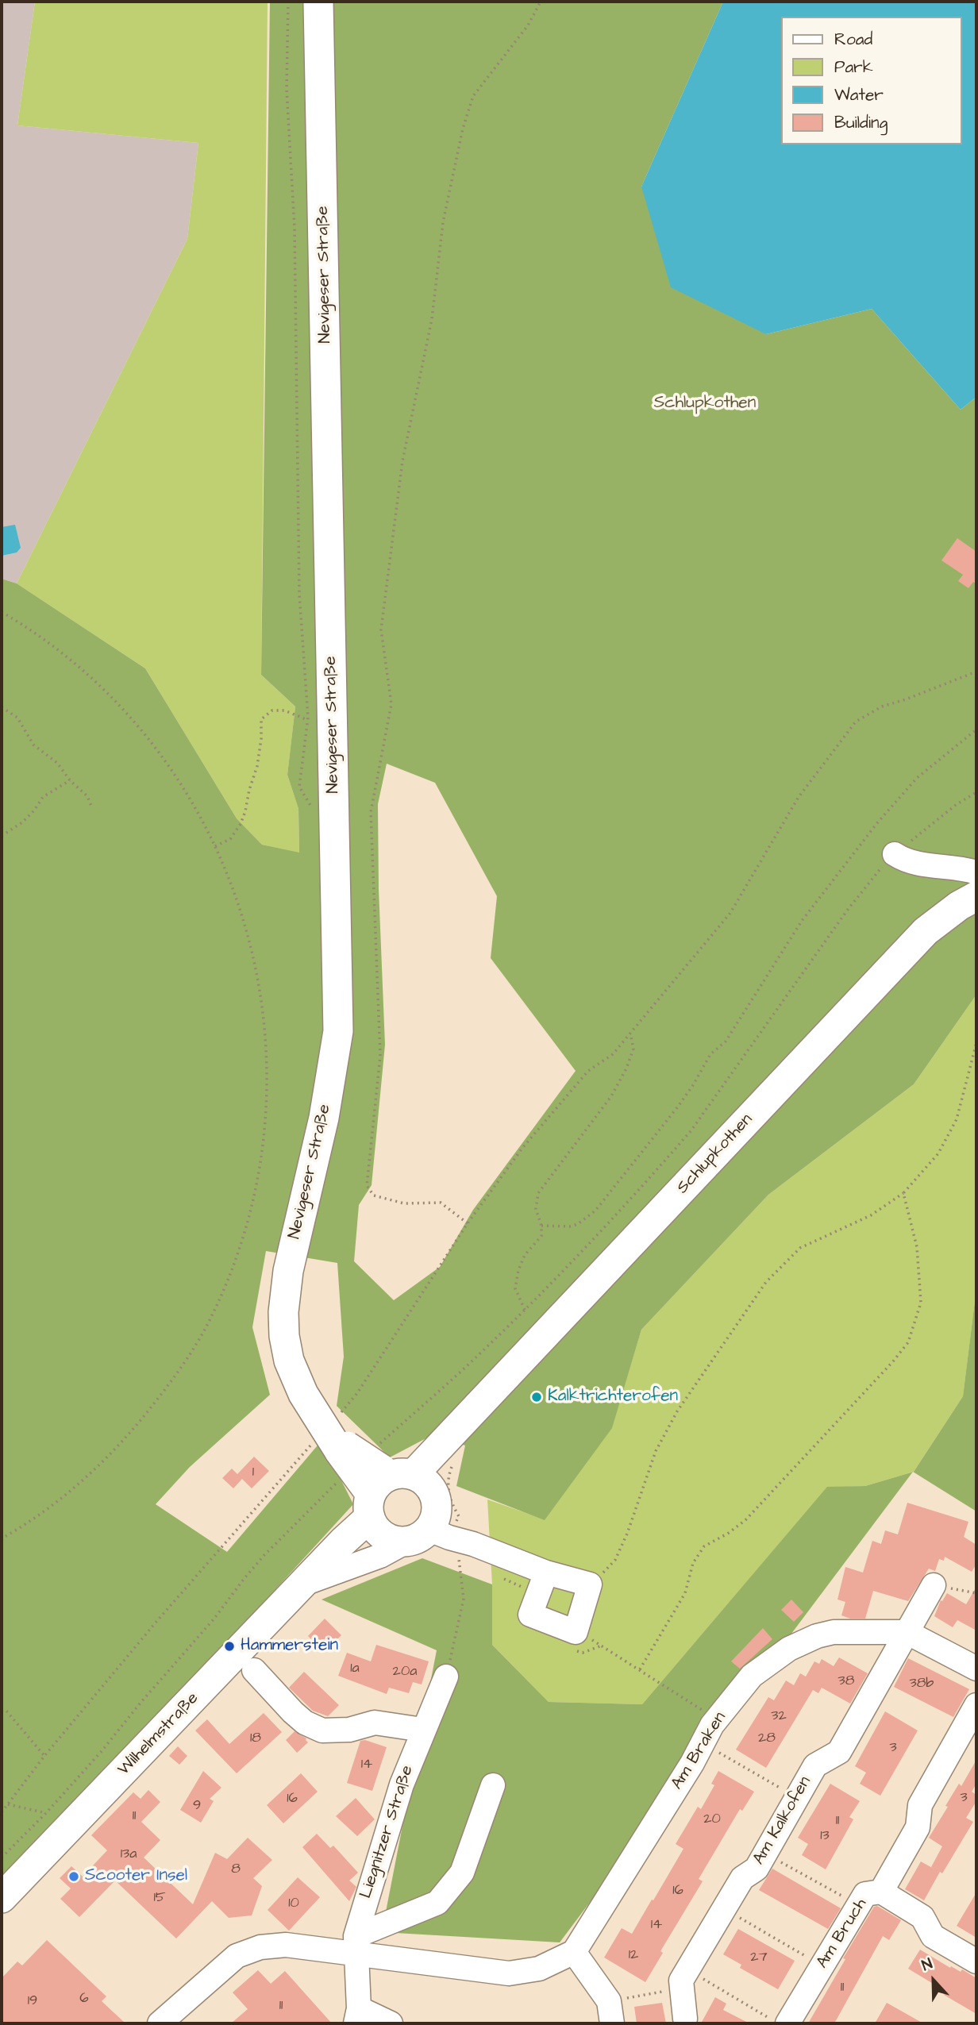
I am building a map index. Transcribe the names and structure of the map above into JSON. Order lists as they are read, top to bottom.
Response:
{
  "streets": {
    "main road": ["Nevigeser Straße", "Schlupkothen", "Wilhelmstraße"],
    "street": [
      "Am Braken",
      "Am Kalkofen",
      "Liegnitzer Straße",
      "Am Bruch"
    ]
  },
  "crossings": [
    ["Nevigeser Straße", "Schlupkothen"],
    ["Nevigeser Straße", "Wilhelmstraße"],
    ["Schlupkothen", "Wilhelmstraße"],
    ["Am Braken", "Am Kalkofen"]
  ],
  "parks": ["Schlupkothen"],
  "places": ["Kalktrichterofen", "Hammerstein", "Scooter Insel"],
  "house_numbers": [
    "1",
    "1a",
    "20a",
    "38",
    "38b",
    "32",
    "18",
    "28",
    "3",
    "14",
    "3",
    "16",
    "9",
    "11",
    "20",
    "11",
    "13",
    "13a",
    "8",
    "16",
    "15",
    "10",
    "14",
    "12",
    "27",
    "11",
    "6",
    "19",
    "11"
  ],
  "legend": [
    "Road",
    "Park",
    "Water",
    "Building"
  ],
  "north": "top"
}
